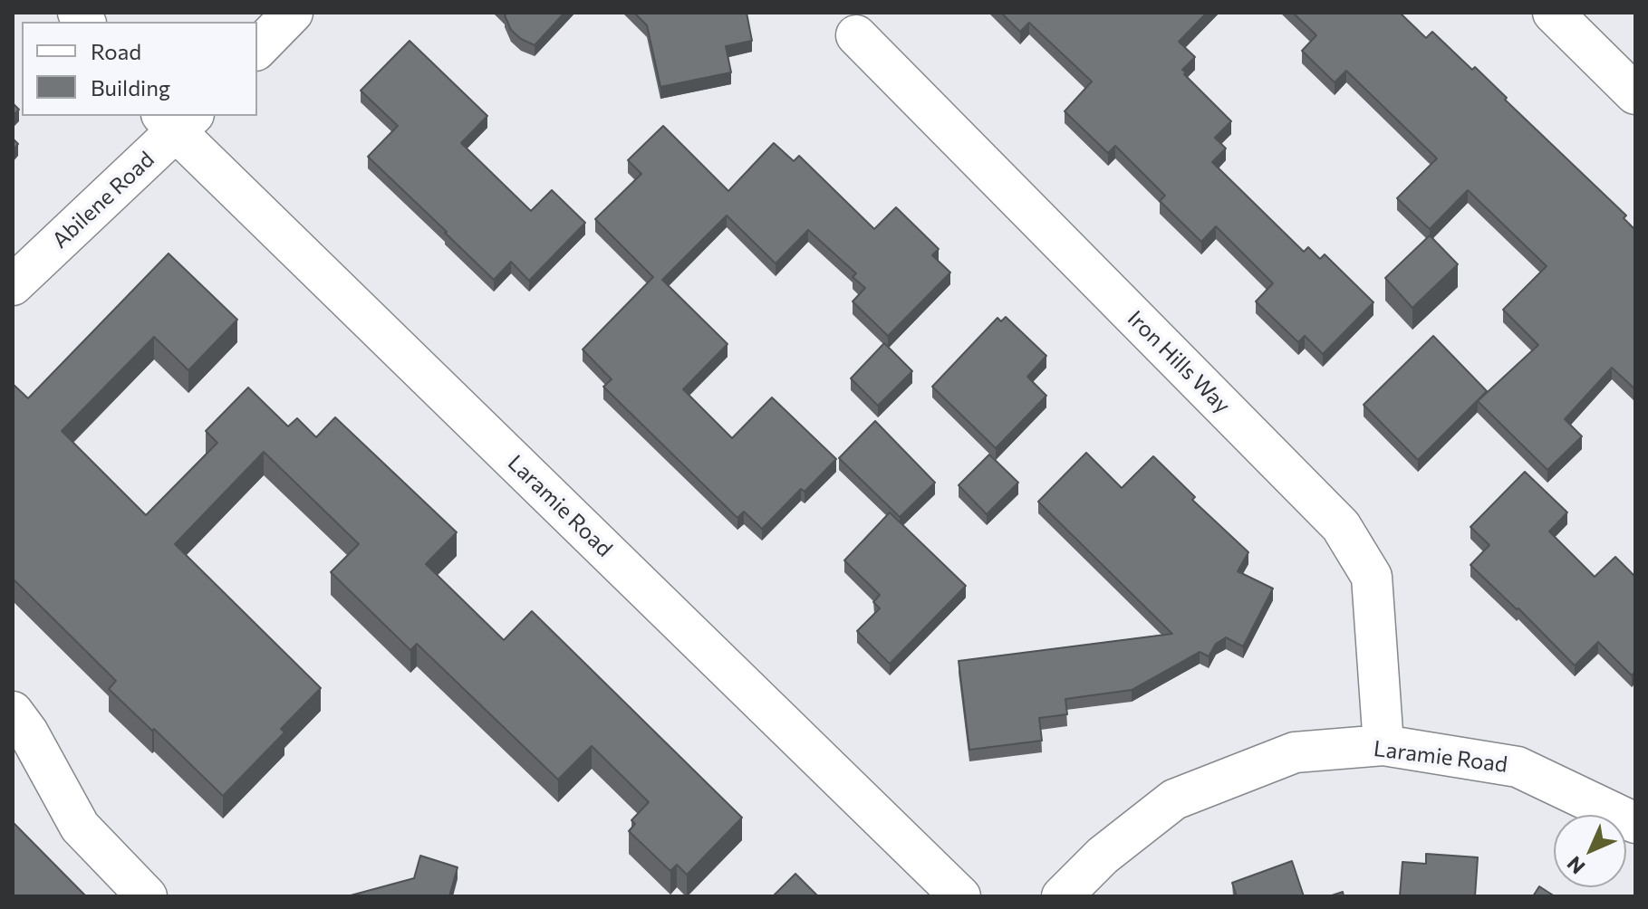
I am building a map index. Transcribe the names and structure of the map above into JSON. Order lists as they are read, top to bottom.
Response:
{
  "streets": {
    "street": ["Abilene Road", "Iron Hills Way", "Laramie Road"]
  },
  "crossings": [
    ["Abilene Road", "Laramie Road"],
    ["Iron Hills Way", "Laramie Road"]
  ],
  "legend": ["Road", "Building"],
  "north": "bottom left"
}
